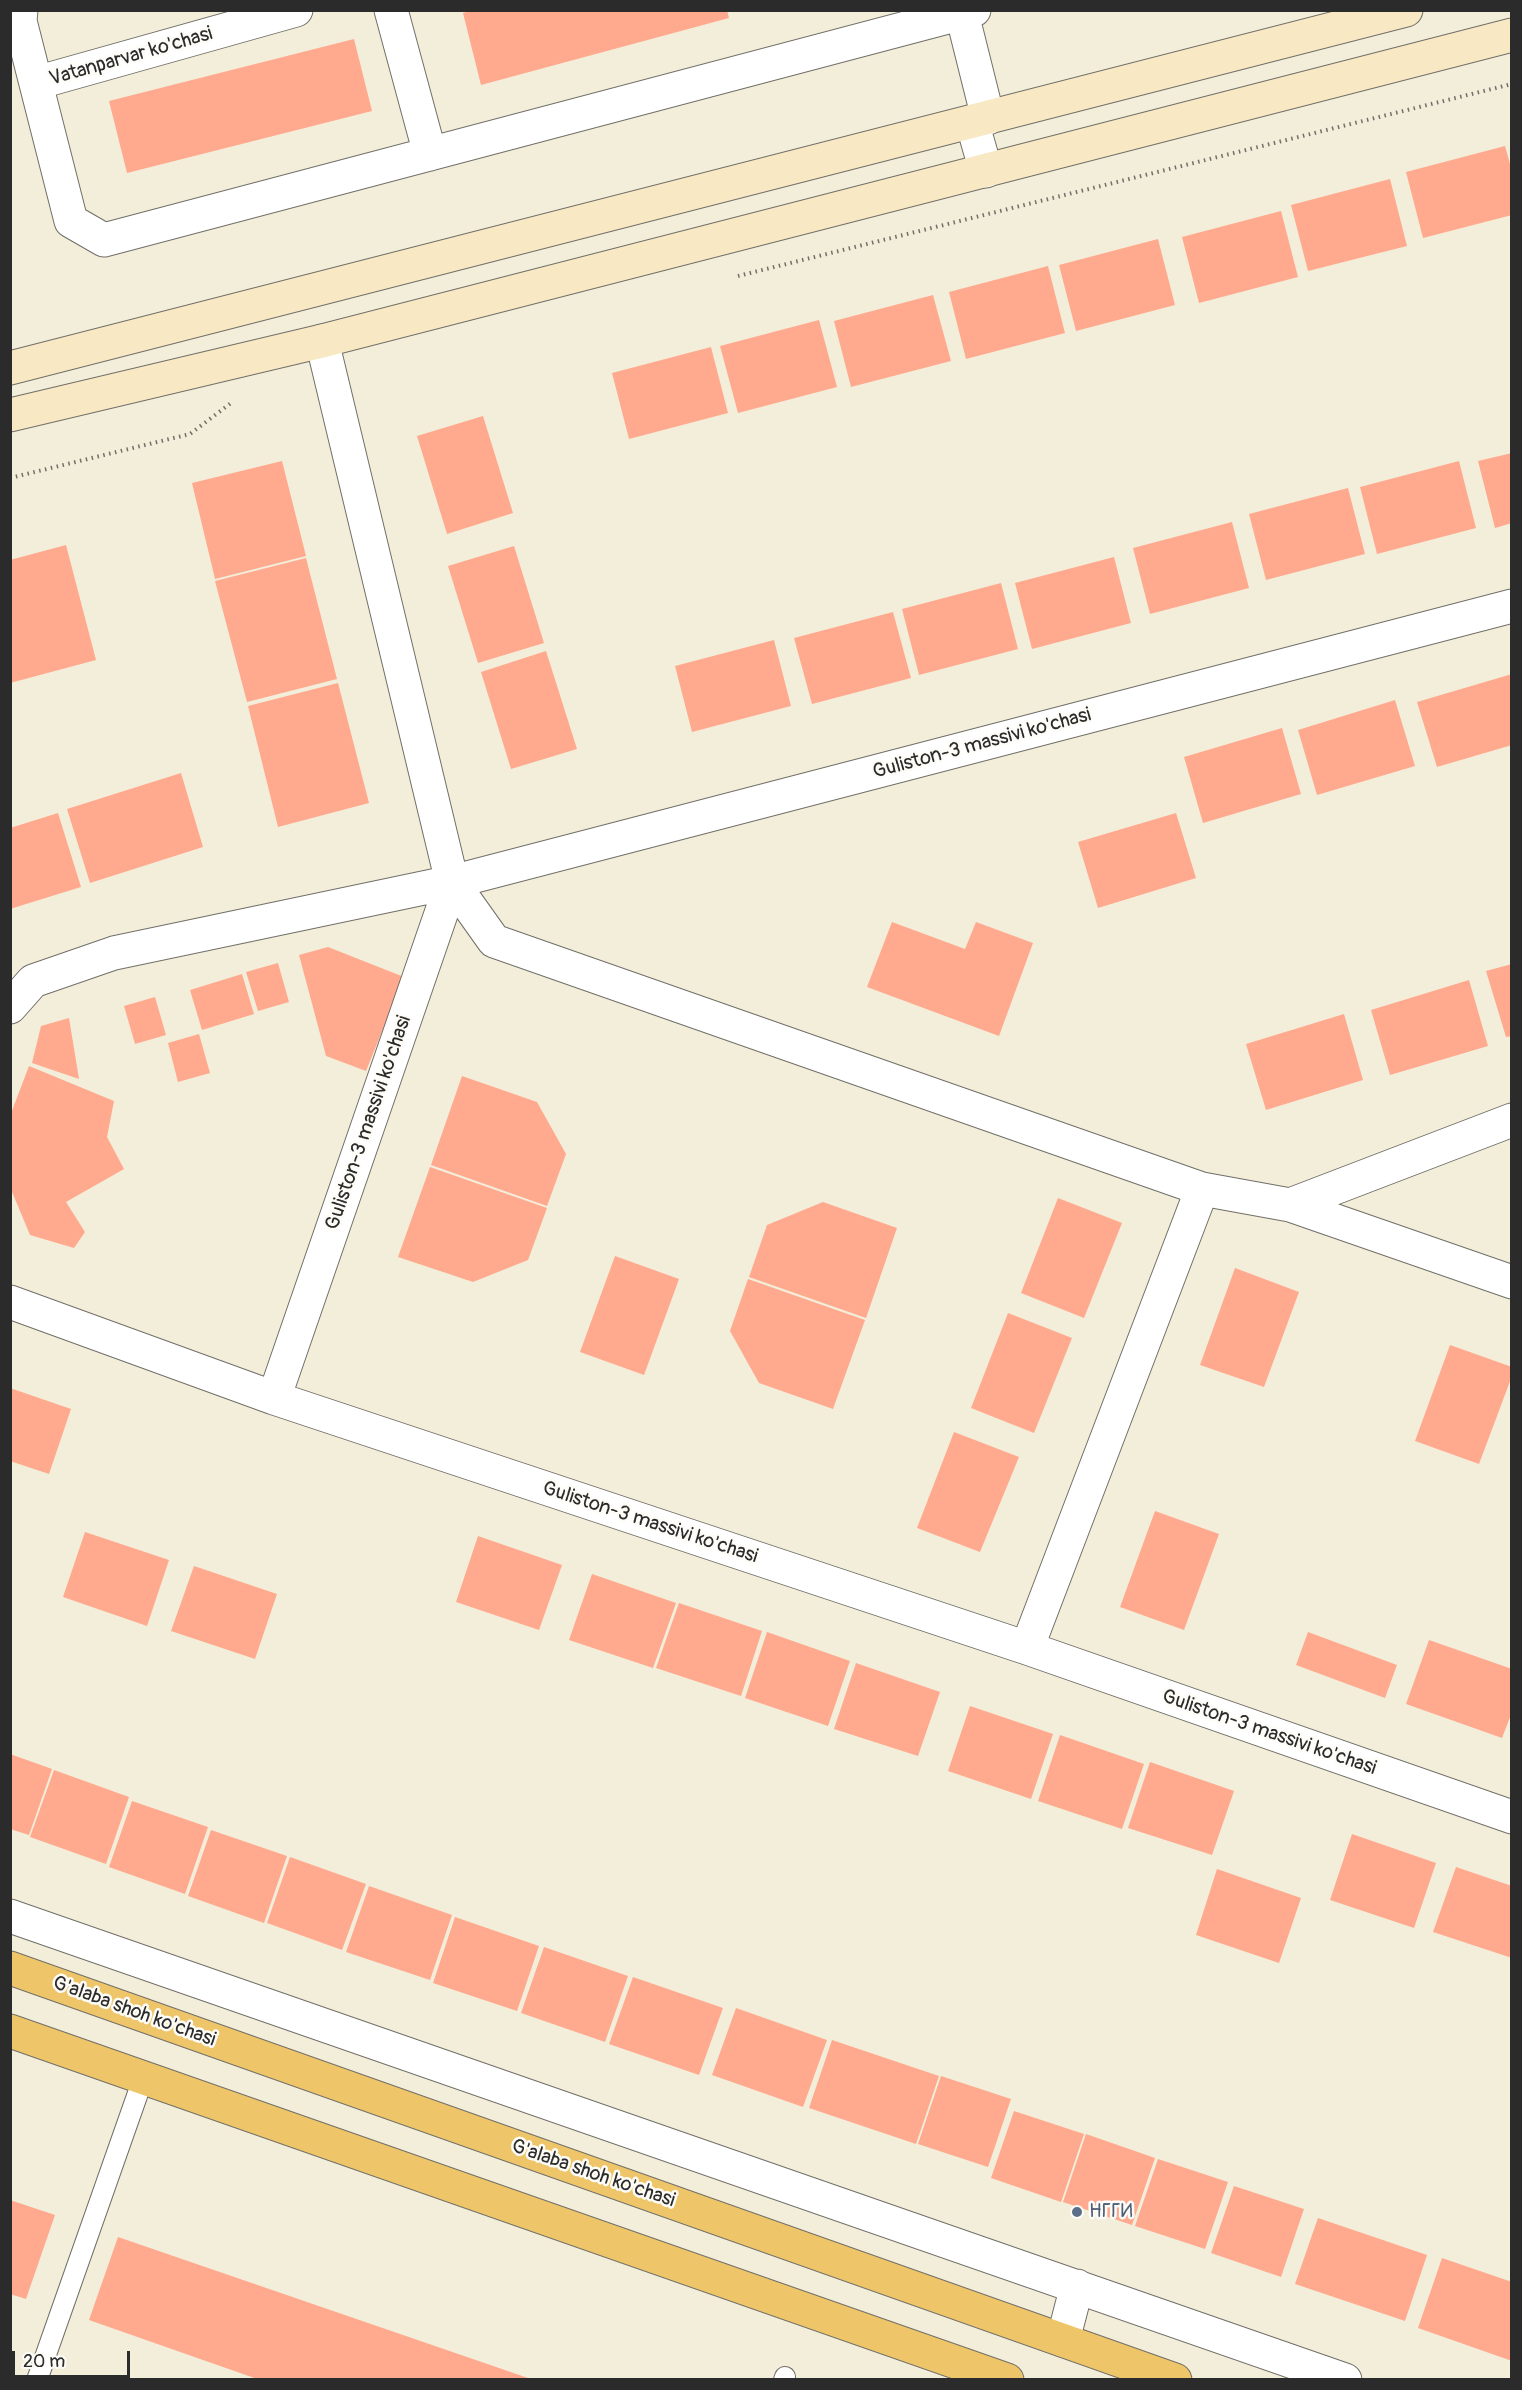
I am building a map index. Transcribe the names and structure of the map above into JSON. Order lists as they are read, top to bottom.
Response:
{
  "streets": {
    "main road": ["G'alaba shoh ko'chasi"],
    "street": ["Vatanparvar ko'chasi", "Guliston-3 massivi ko'chasi"]
  },
  "places": ["НГГИ"],
  "scale_bar": "20 m"
}
